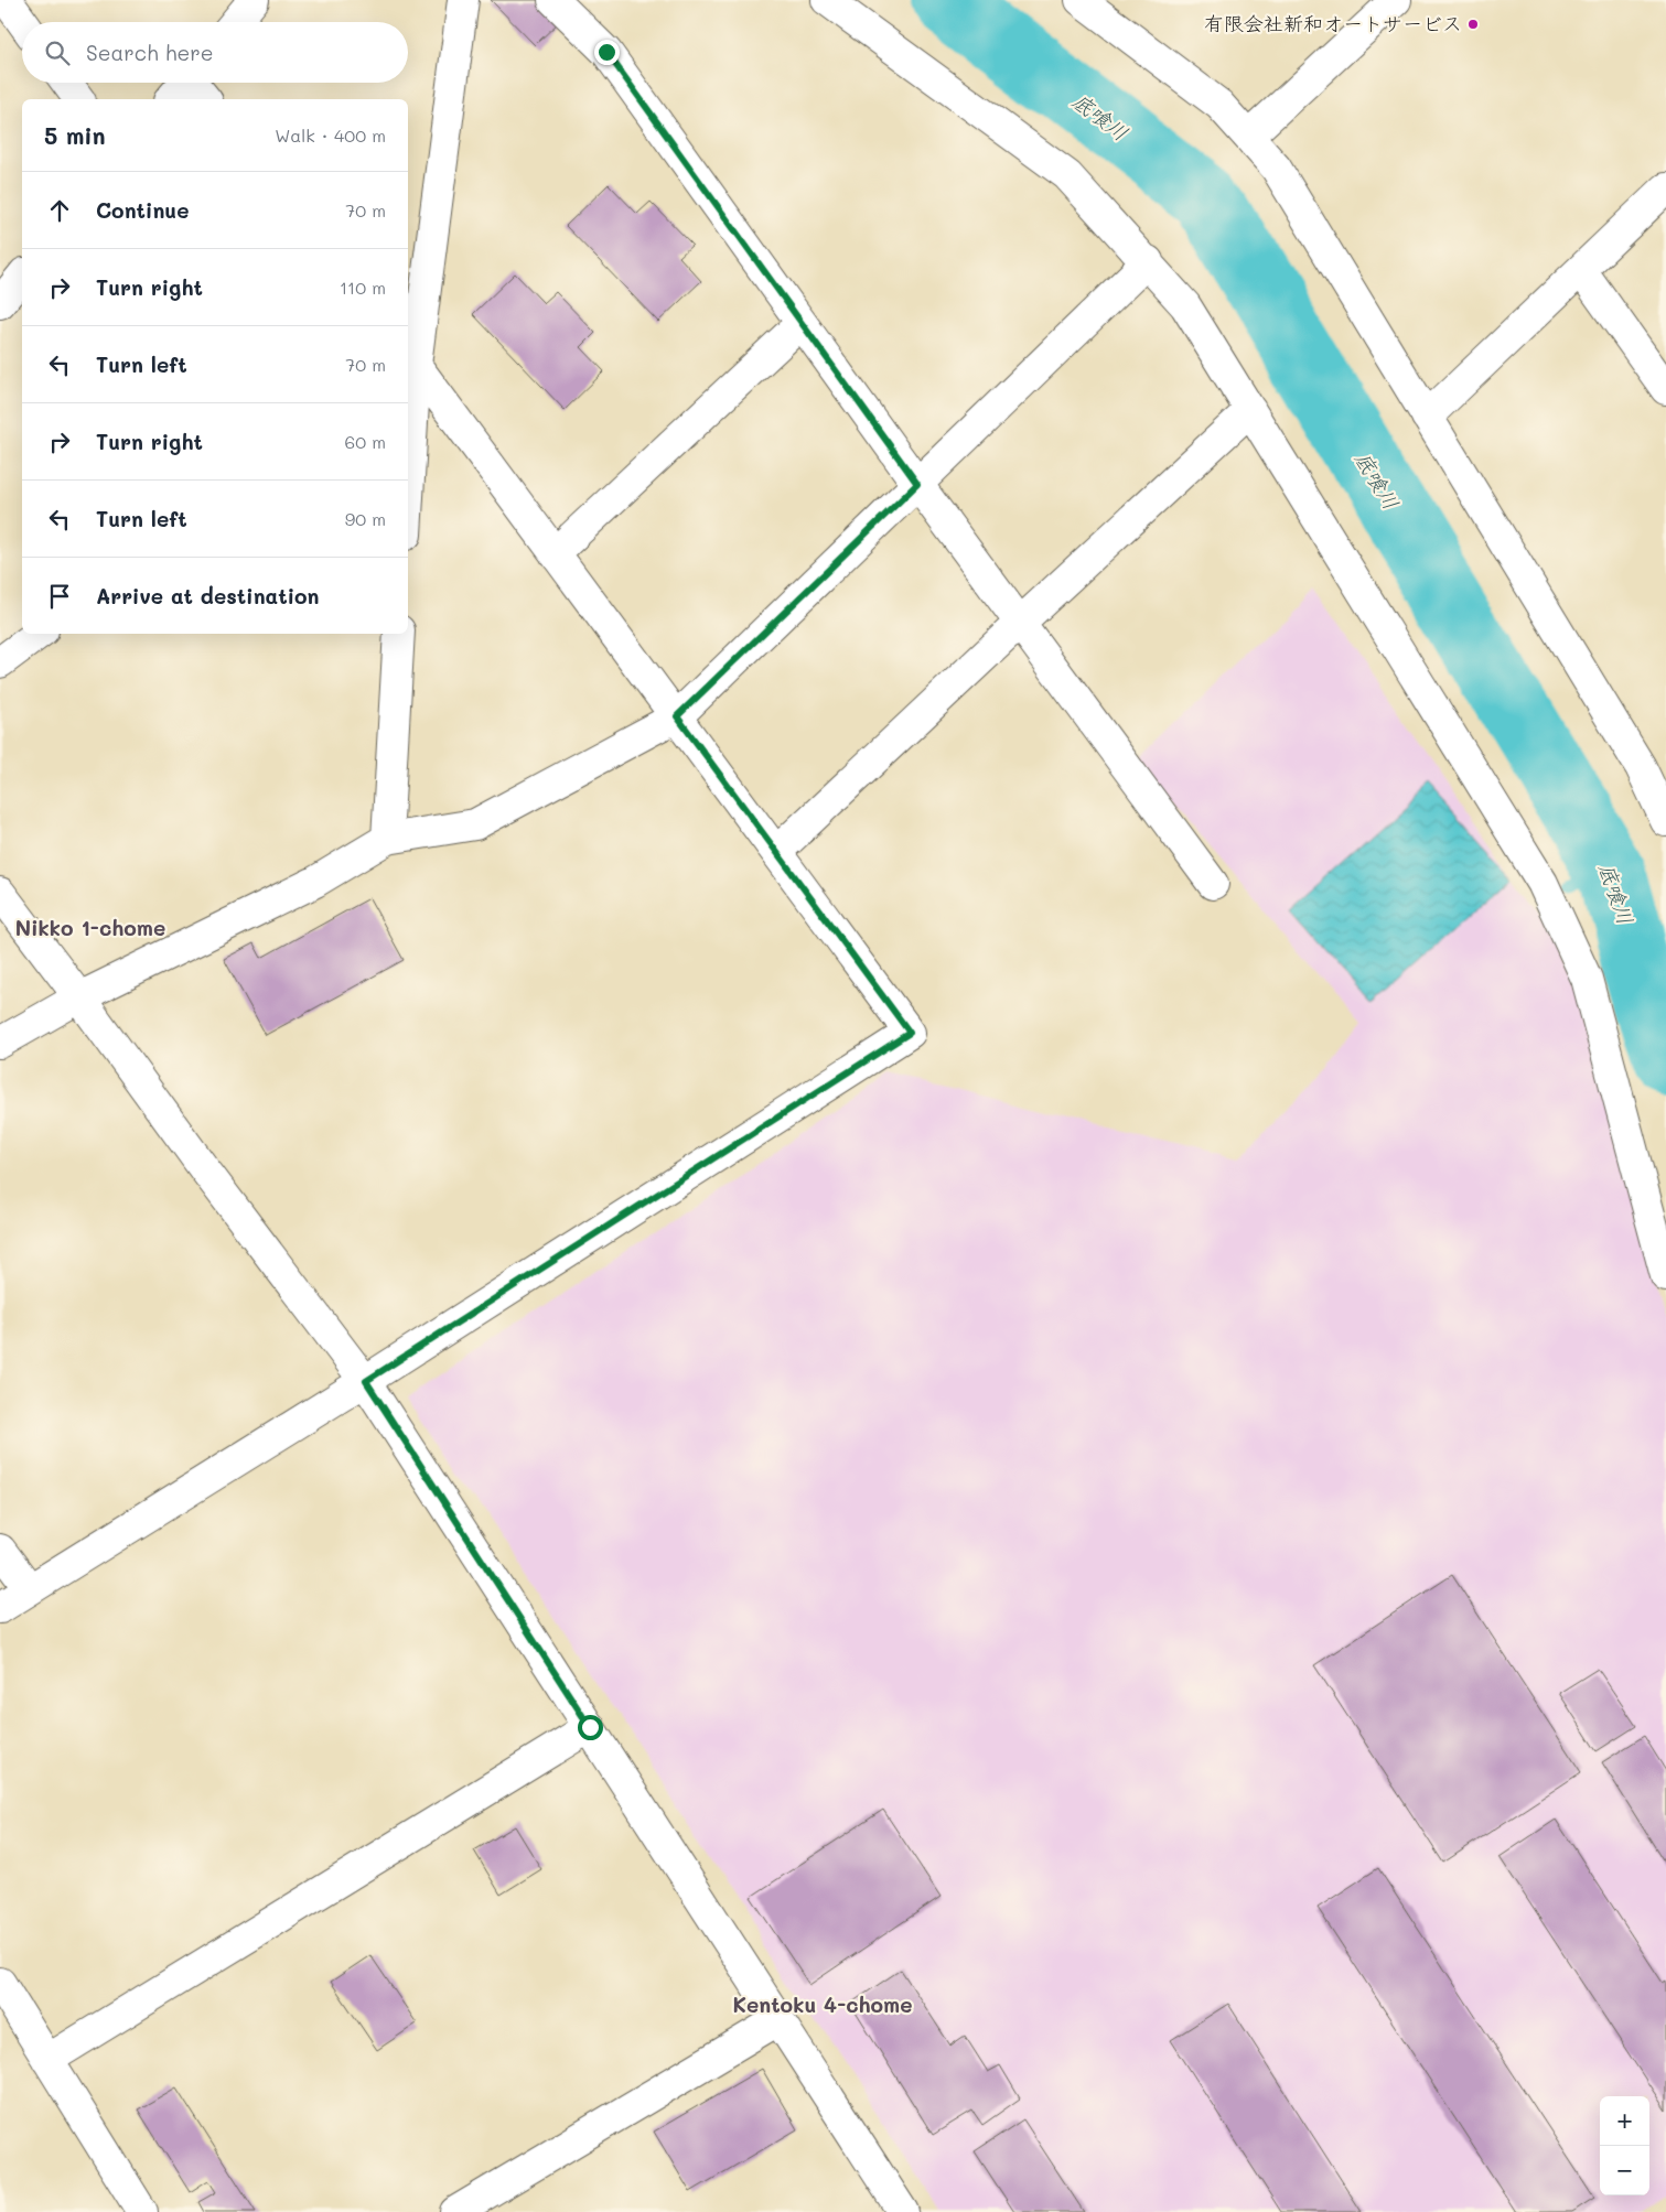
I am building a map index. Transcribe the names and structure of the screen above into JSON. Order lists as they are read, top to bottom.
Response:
{
  "districts": ["Nikko 1-chome", "Kentoku 4-chome"],
  "water": ["底喰川"],
  "places": ["有限会社新和オートサービス"],
  "page": {
    "search": "Search here",
    "heading": ["5 min", "Walk · 400 m"],
    "list": [
      ["Continue", "70 m"],
      ["Turn right", "110 m"],
      ["Turn left", "70 m"],
      ["Turn right", "60 m"],
      ["Turn left", "90 m"],
      "Arrive at destination"
    ],
    "map_buttons": ["+", "−"]
  }
}
